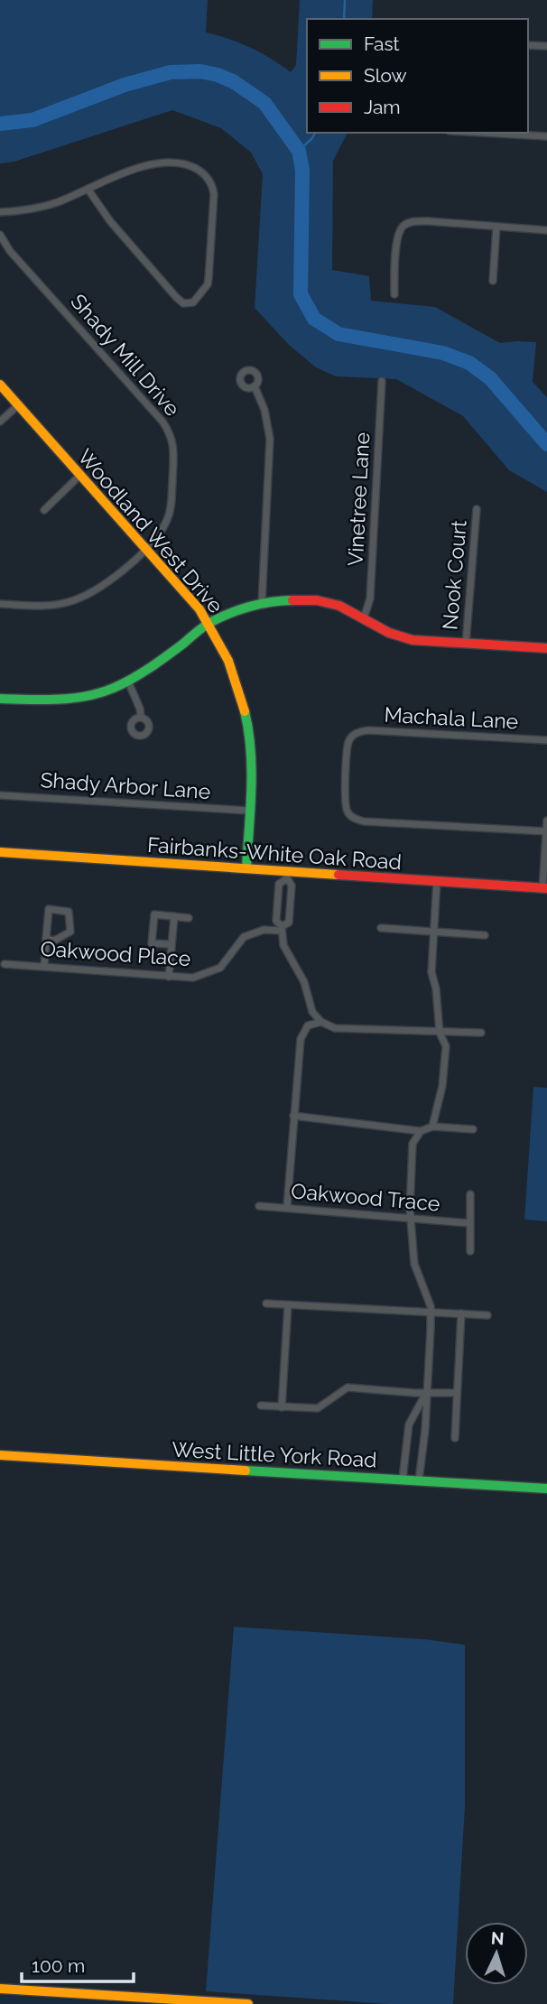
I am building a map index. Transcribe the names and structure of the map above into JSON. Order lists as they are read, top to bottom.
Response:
{
  "streets": {
    "street": [
      "Shady Mill Drive",
      "Vinetree Lane",
      "Woodland West Drive",
      "Nook Court",
      "Machala Lane",
      "Shady Arbor Lane",
      "Fairbanks-White Oak Road",
      "Oakwood Place",
      "Oakwood Trace",
      "West Little York Road"
    ]
  },
  "crossings": [
    ["Shady Mill Drive", "Woodland West Drive"],
    ["Woodland West Drive", "Shady Arbor Lane"],
    ["Woodland West Drive", "Fairbanks-White Oak Road"]
  ],
  "legend": ["Fast", "Slow", "Jam"],
  "scale_bar": "100 m",
  "north": "top"
}
